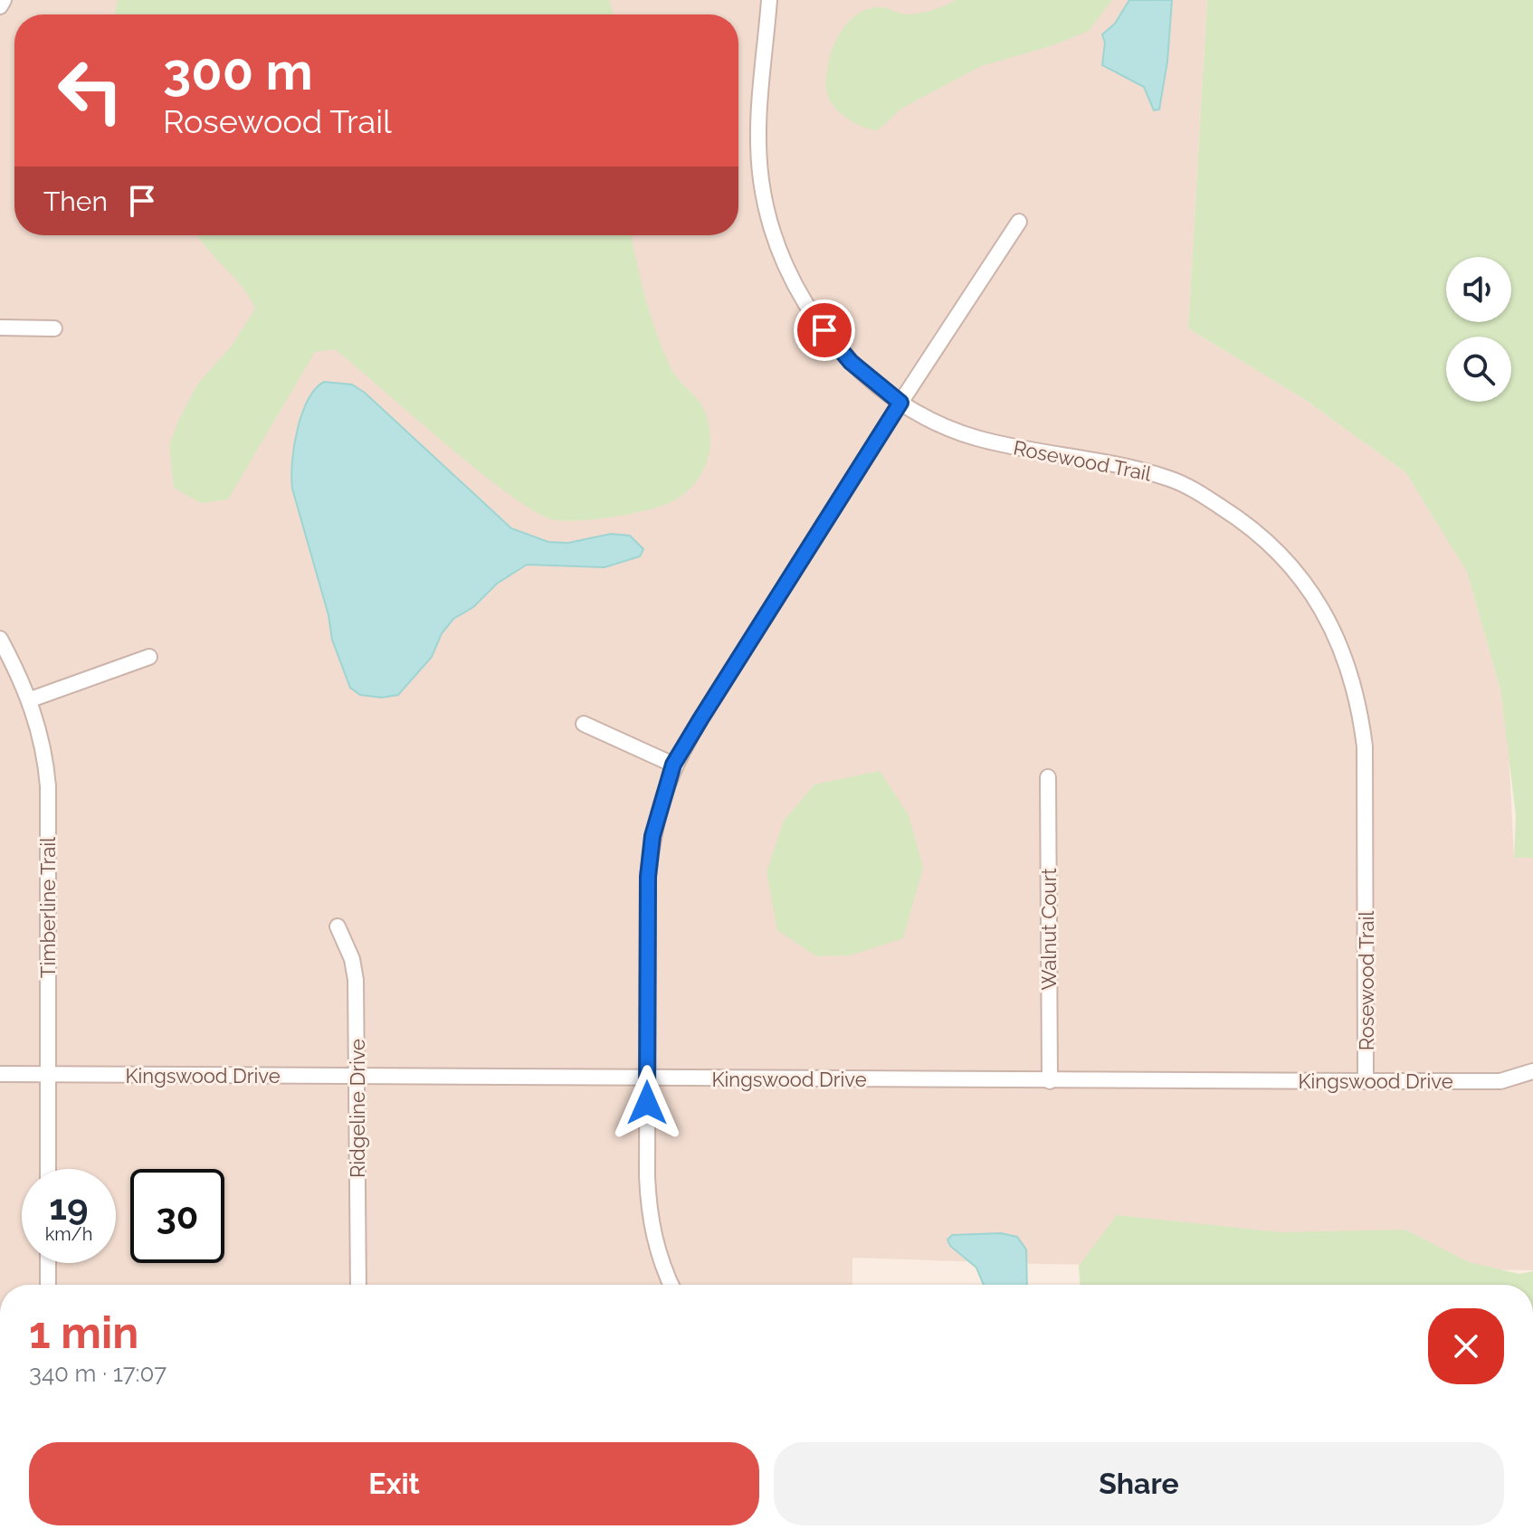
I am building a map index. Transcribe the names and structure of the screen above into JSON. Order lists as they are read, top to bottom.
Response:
{
  "streets": {
    "street": [
      "Rosewood Trail",
      "Timberline Trail",
      "Walnut Court",
      "Kingswood Drive",
      "Ridgeline Drive"
    ]
  },
  "crossings": [
    ["Rosewood Trail", "Kingswood Drive"],
    ["Timberline Trail", "Kingswood Drive"],
    ["Walnut Court", "Kingswood Drive"],
    ["Kingswood Drive", "Ridgeline Drive"]
  ],
  "page": {
    "turn": ["300 m", "Rosewood Trail"],
    "then": "Then",
    "speed": "19 km/h",
    "limit": "30",
    "heading": ["1 min", "340 m · 17:07"],
    "buttons": ["Exit", "Share"]
  }
}
